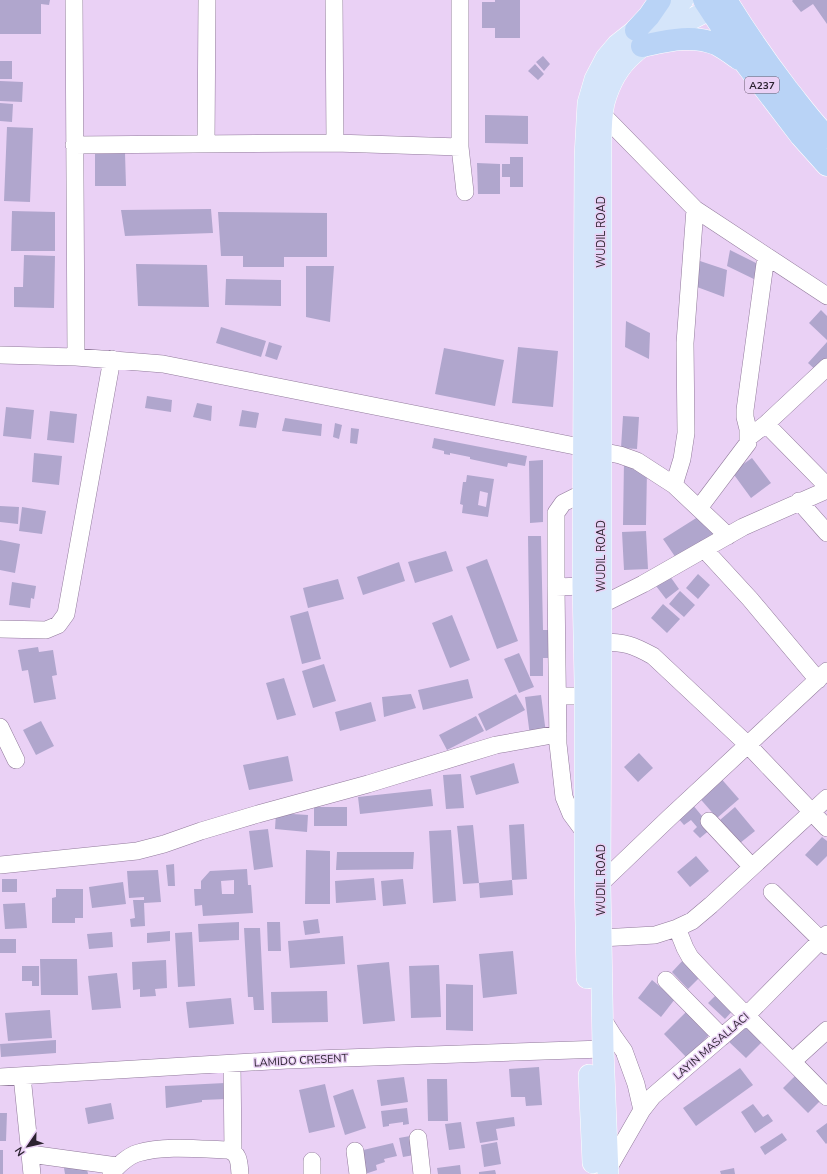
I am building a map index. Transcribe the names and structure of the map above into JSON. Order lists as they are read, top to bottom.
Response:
{
  "streets": {
    "highway": ["A237"],
    "main road": ["WUDIL ROAD"],
    "street": ["LAYIN MASALLACI", "LAMIDO CRESENT"]
  },
  "crossings": [
    ["A237", "WUDIL ROAD"],
    ["WUDIL ROAD", "LAYIN MASALLACI"],
    ["WUDIL ROAD", "LAMIDO CRESENT"]
  ],
  "north": "bottom left"
}
